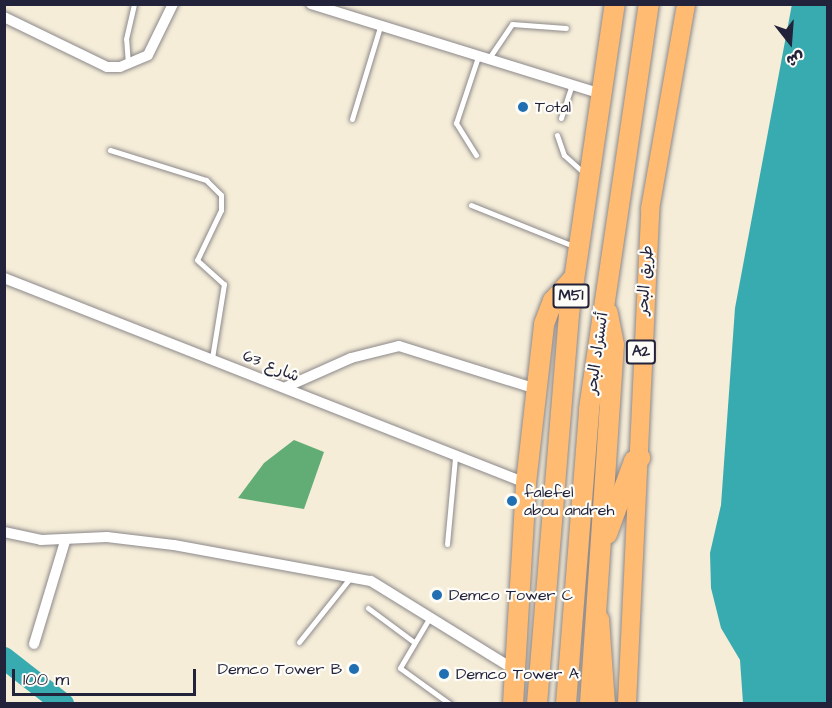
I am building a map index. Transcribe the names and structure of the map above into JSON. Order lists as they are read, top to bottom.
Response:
{
  "streets": {
    "highway": [
      "طريق البحر",
      "M51",
      "A2",
      "أتستراد البحر"
    ],
    "street": ["شارع 63"]
  },
  "places": [
    "Total",
    "falefel abou andreh",
    "Demco Tower C",
    "Demco Tower B",
    "Demco Tower A"
  ],
  "scale_bar": "100 m",
  "north": "bottom"
}
